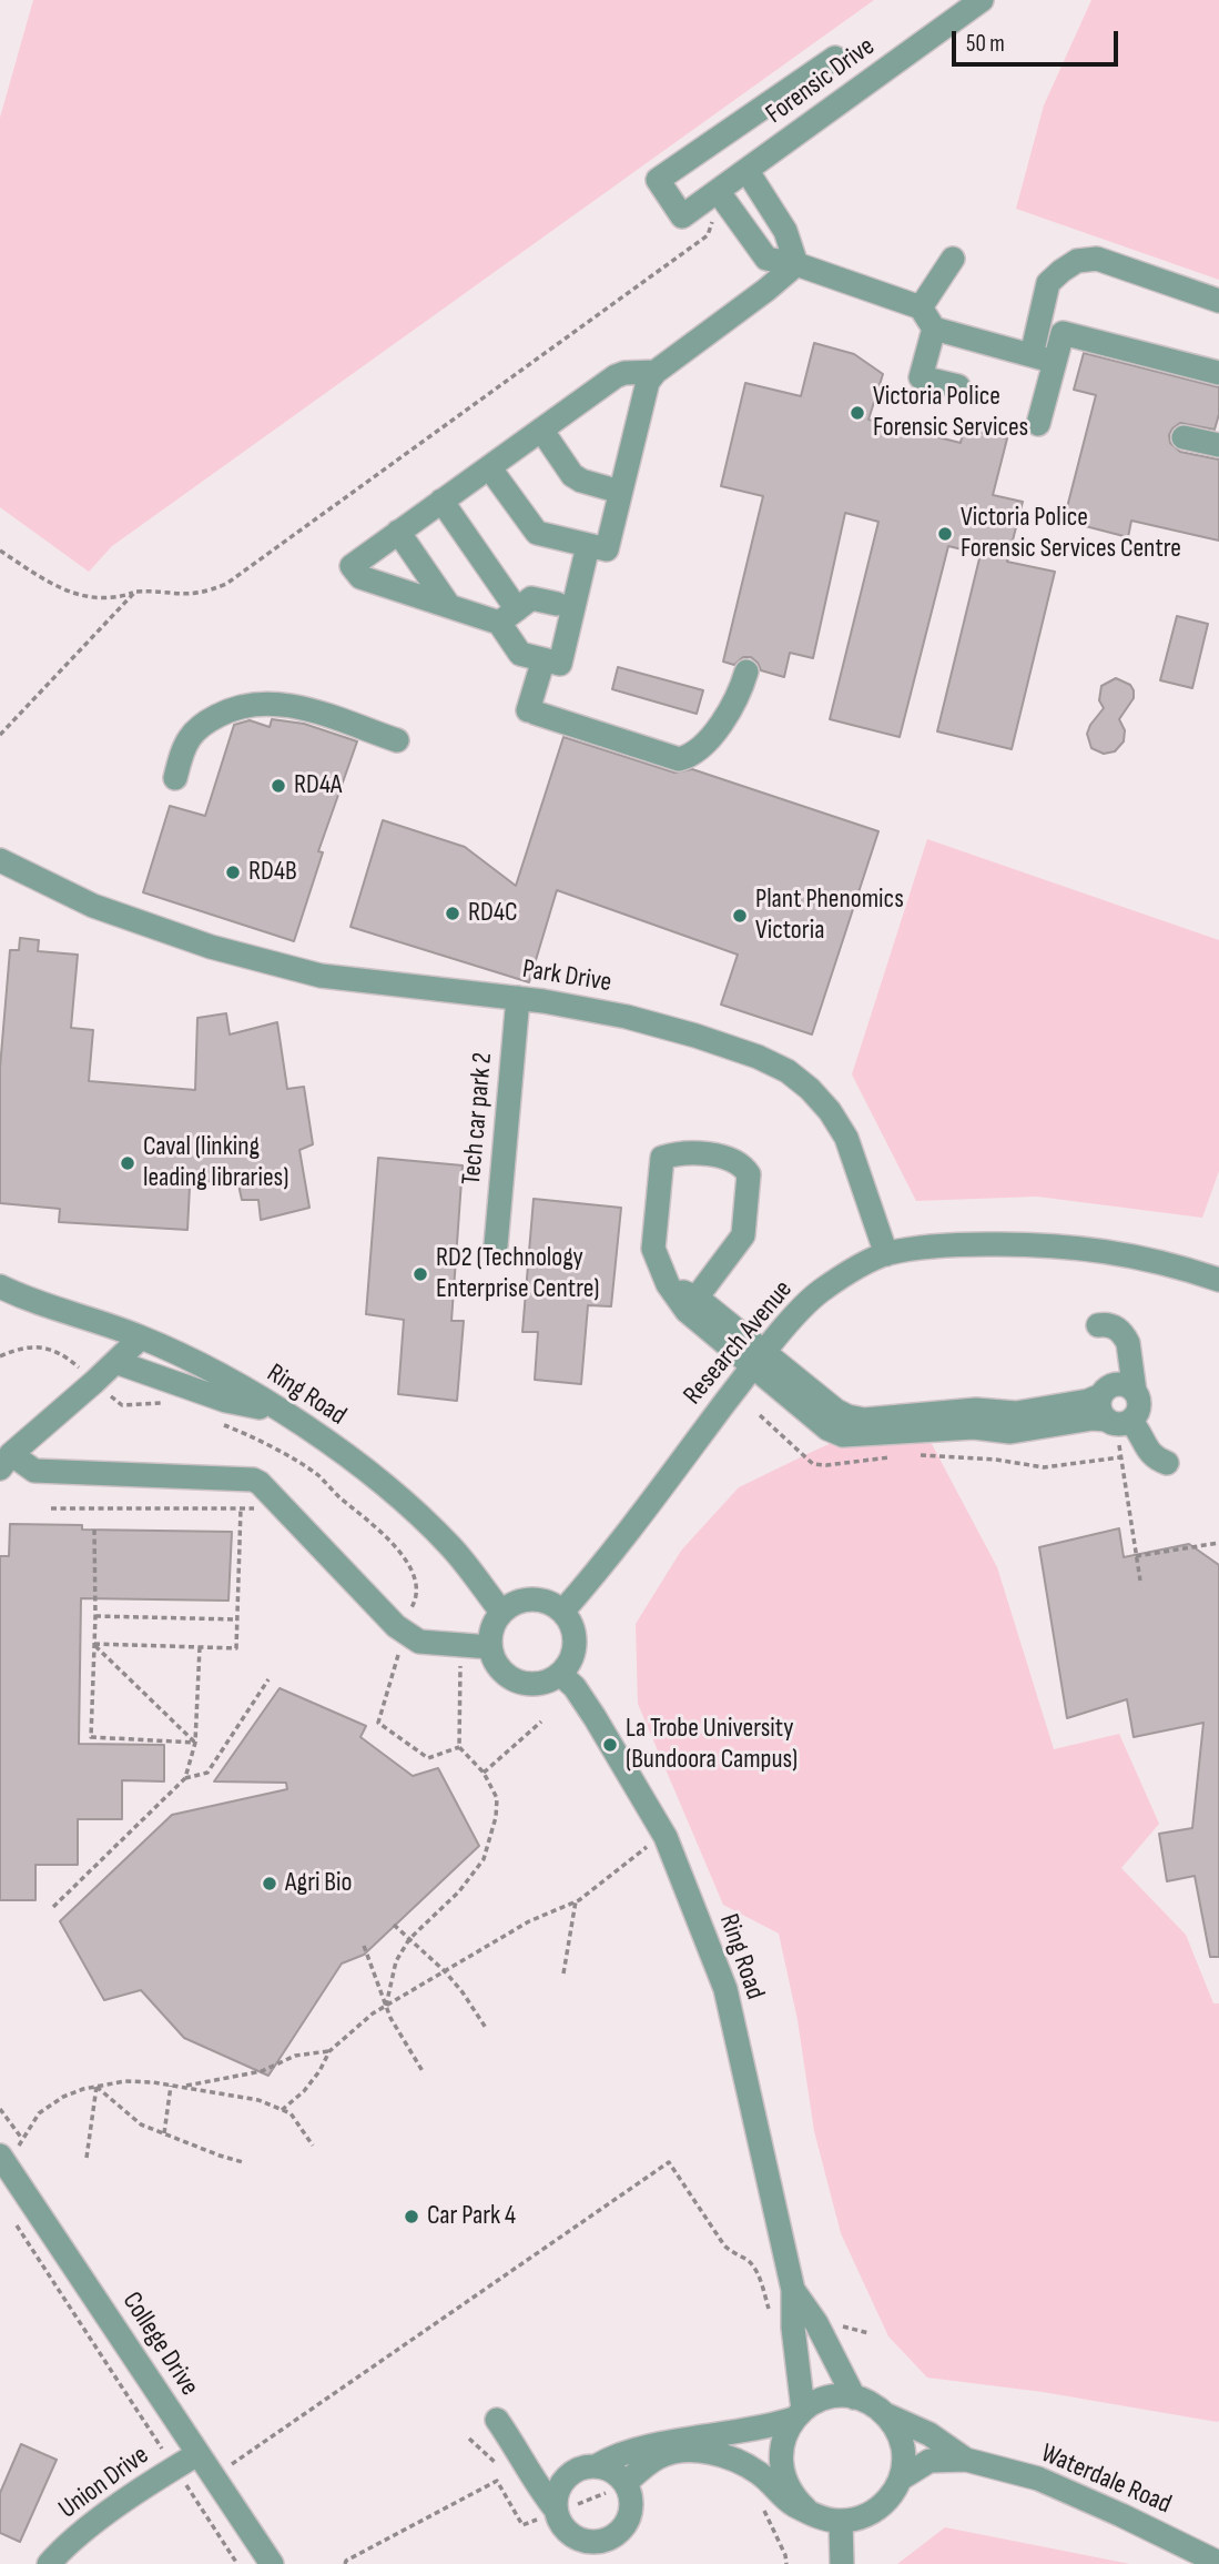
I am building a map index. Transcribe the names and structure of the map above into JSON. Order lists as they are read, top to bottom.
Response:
{
  "streets": {
    "street": [
      "Forensic Drive",
      "Park Drive",
      "Tech car park 2",
      "Research Avenue",
      "Ring Road",
      "College Drive",
      "Waterdale Road",
      "Union Drive"
    ]
  },
  "crossings": [
    ["Park Drive", "Tech car park 2"],
    ["Park Drive", "Research Avenue"],
    ["Research Avenue", "Ring Road"],
    ["Ring Road", "Waterdale Road"],
    ["College Drive", "Union Drive"]
  ],
  "places": [
    "Victoria Police Forensic Services",
    "Victoria Police Forensic Services Centre",
    "RD4A",
    "RD4B",
    "RD4C",
    "Plant Phenomics Victoria",
    "Caval (linking leading libraries)",
    "RD2 (Technology Enterprise Centre)",
    "La Trobe University (Bundoora Campus)",
    "Agri Bio",
    "Car Park 4"
  ],
  "scale_bar": "50 m"
}
